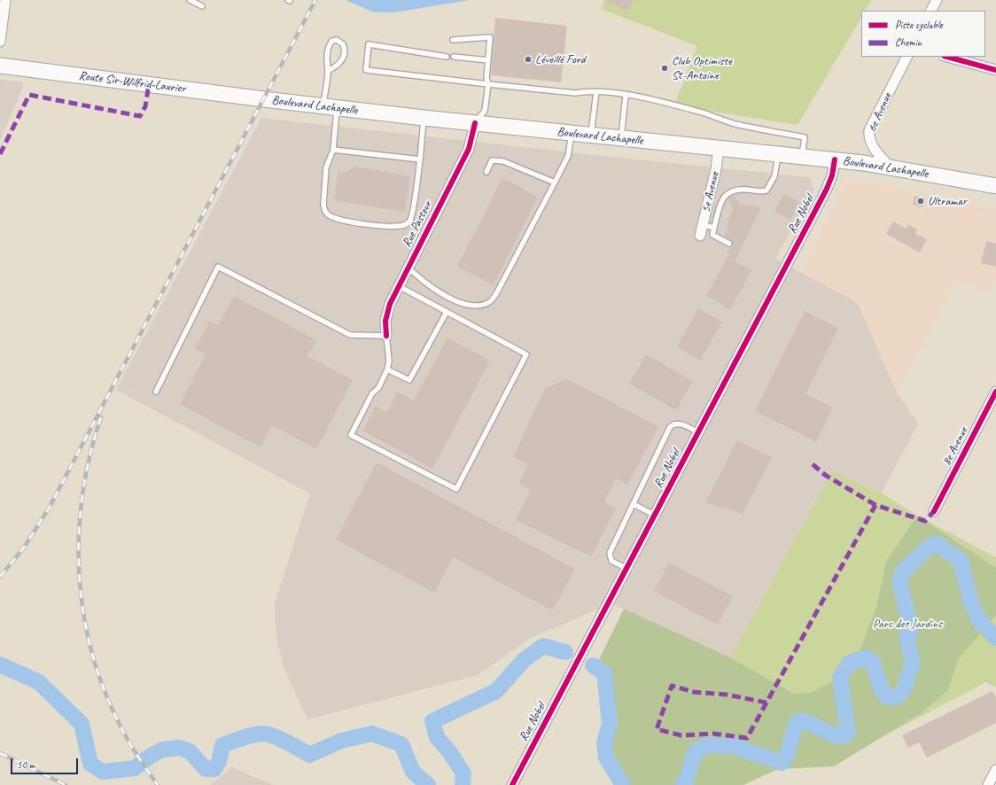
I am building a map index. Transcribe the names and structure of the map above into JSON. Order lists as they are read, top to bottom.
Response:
{
  "streets": {
    "main road": ["Route Sir-Wilfrid-Laurier", "Boulevard Lachapelle"],
    "street": [
      "6e Avenue",
      "5e Avenue",
      "Rue Nobel",
      "Rue Pasteur",
      "8e Avenue"
    ]
  },
  "crossings": [
    ["Route Sir-Wilfrid-Laurier", "Boulevard Lachapelle"],
    ["Boulevard Lachapelle", "6e Avenue"],
    ["Boulevard Lachapelle", "5e Avenue"],
    ["Boulevard Lachapelle", "Rue Nobel"],
    ["Boulevard Lachapelle", "Rue Pasteur"]
  ],
  "parks": ["Parc des Jardins"],
  "places": ["Léveillé Ford", "Club Optimiste St-Antoine", "Ultramar"],
  "legend": ["Piste cyclable", "Chemin"],
  "scale_bar": "50 m"
}
